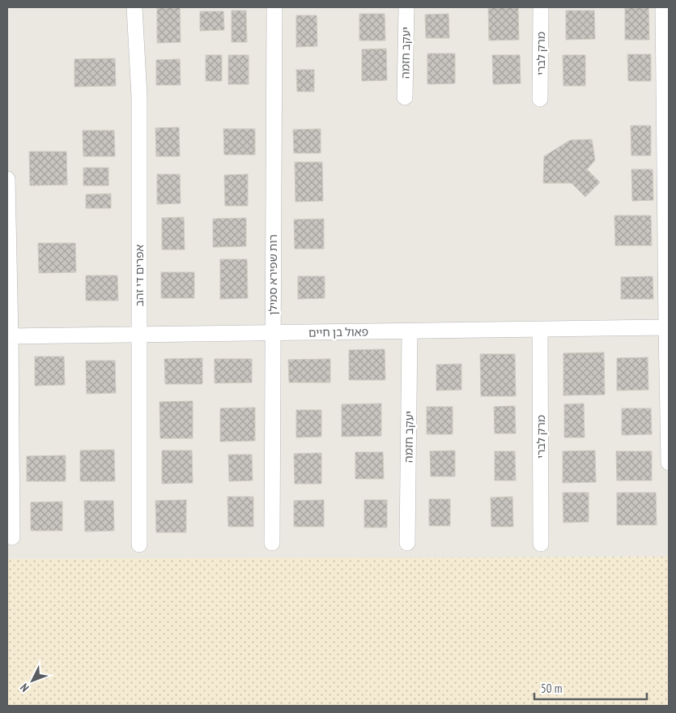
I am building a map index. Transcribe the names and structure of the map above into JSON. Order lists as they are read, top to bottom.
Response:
{
  "streets": {
    "street": [
      "יעקב חזמה",
      "מרק לברי",
      "רות שפירא סמילן",
      "אפרים די זהב",
      "פאול בן חיים"
    ]
  },
  "crossings": [
    ["יעקב חזמה", "פאול בן חיים"],
    ["מרק לברי", "פאול בן חיים"],
    ["רות שפירא סמילן", "פאול בן חיים"],
    ["אפרים די זהב", "פאול בן חיים"]
  ],
  "scale_bar": "50 m",
  "north": "bottom left"
}
